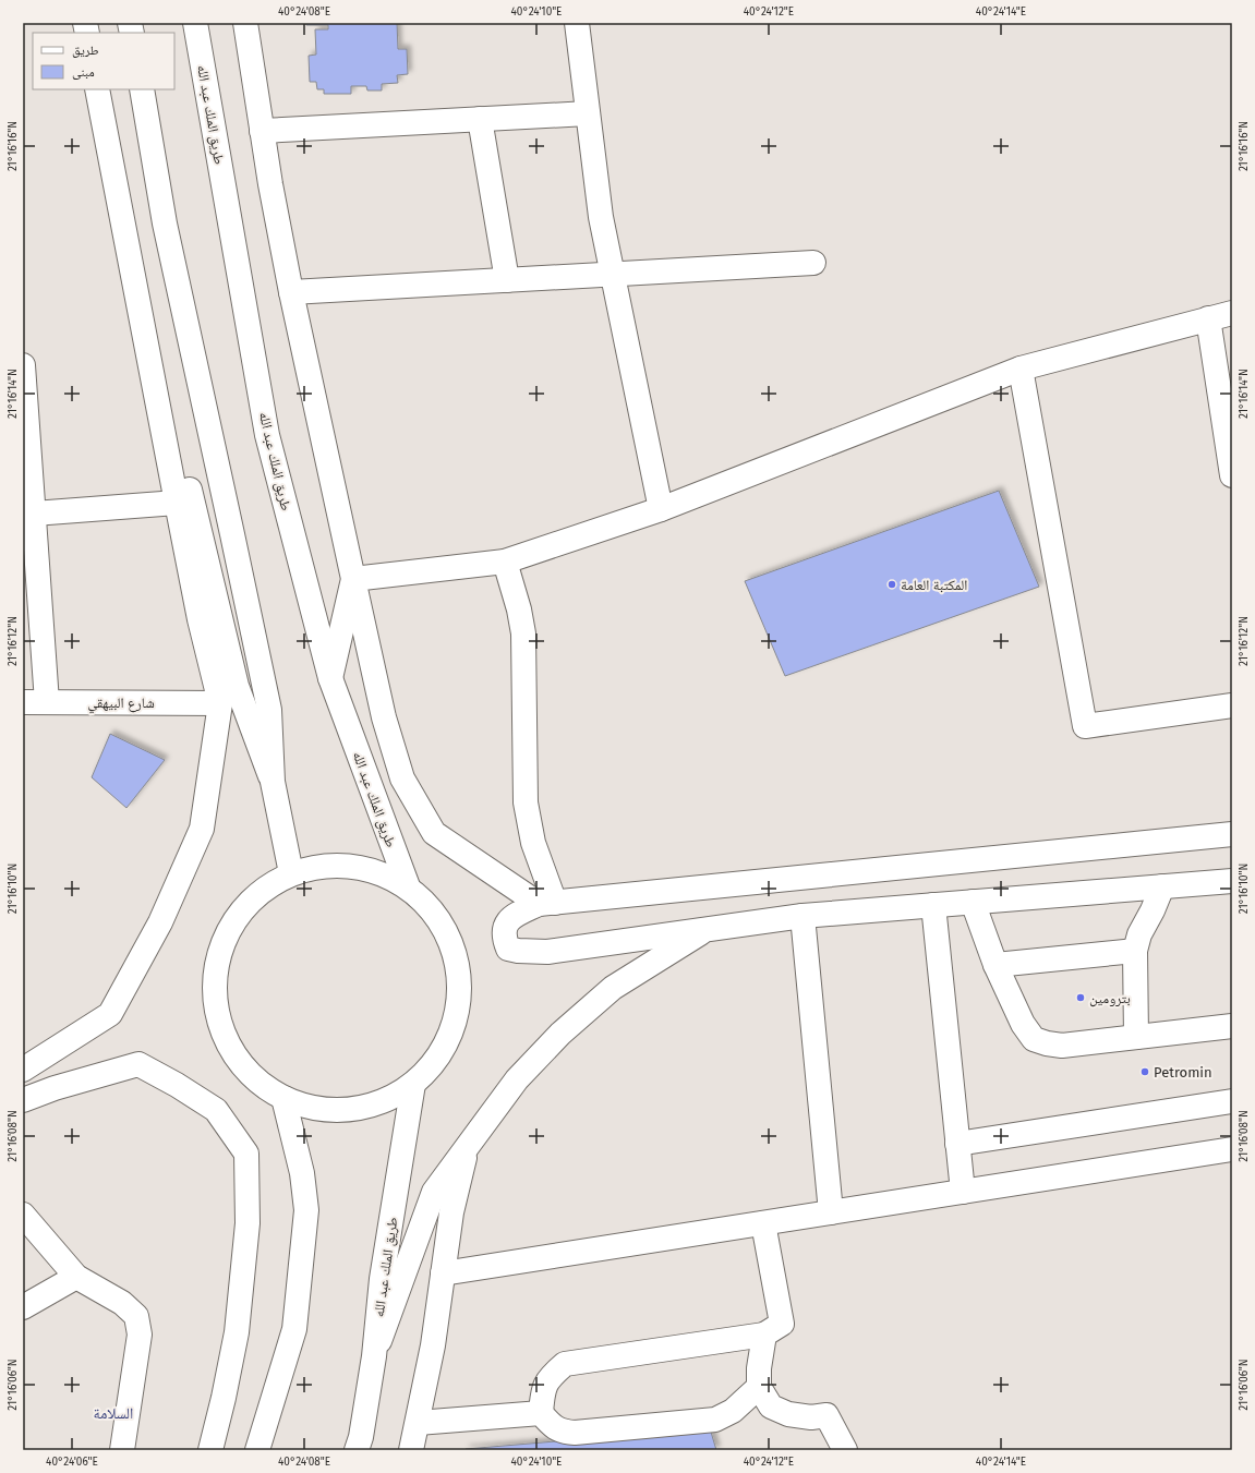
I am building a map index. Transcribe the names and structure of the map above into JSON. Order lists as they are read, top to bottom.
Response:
{
  "streets": {
    "street": ["طريق الملك عبد الله", "شارع البيهقي"]
  },
  "districts": ["السلامة"],
  "places": ["المكتبة العامة", "بترومين", "Petromin"],
  "legend": ["طريق", "مبنى"],
  "coordinates": [
    "40°24'08\"E",
    "40°24'10\"E",
    "40°24'12\"E",
    "40°24'14\"E",
    "21°16'16\"N",
    "21°16'14\"N",
    "21°16'12\"N",
    "21°16'10\"N",
    "21°16'08\"N",
    "21°16'06\"N",
    "40°24'06\"E"
  ]
}
